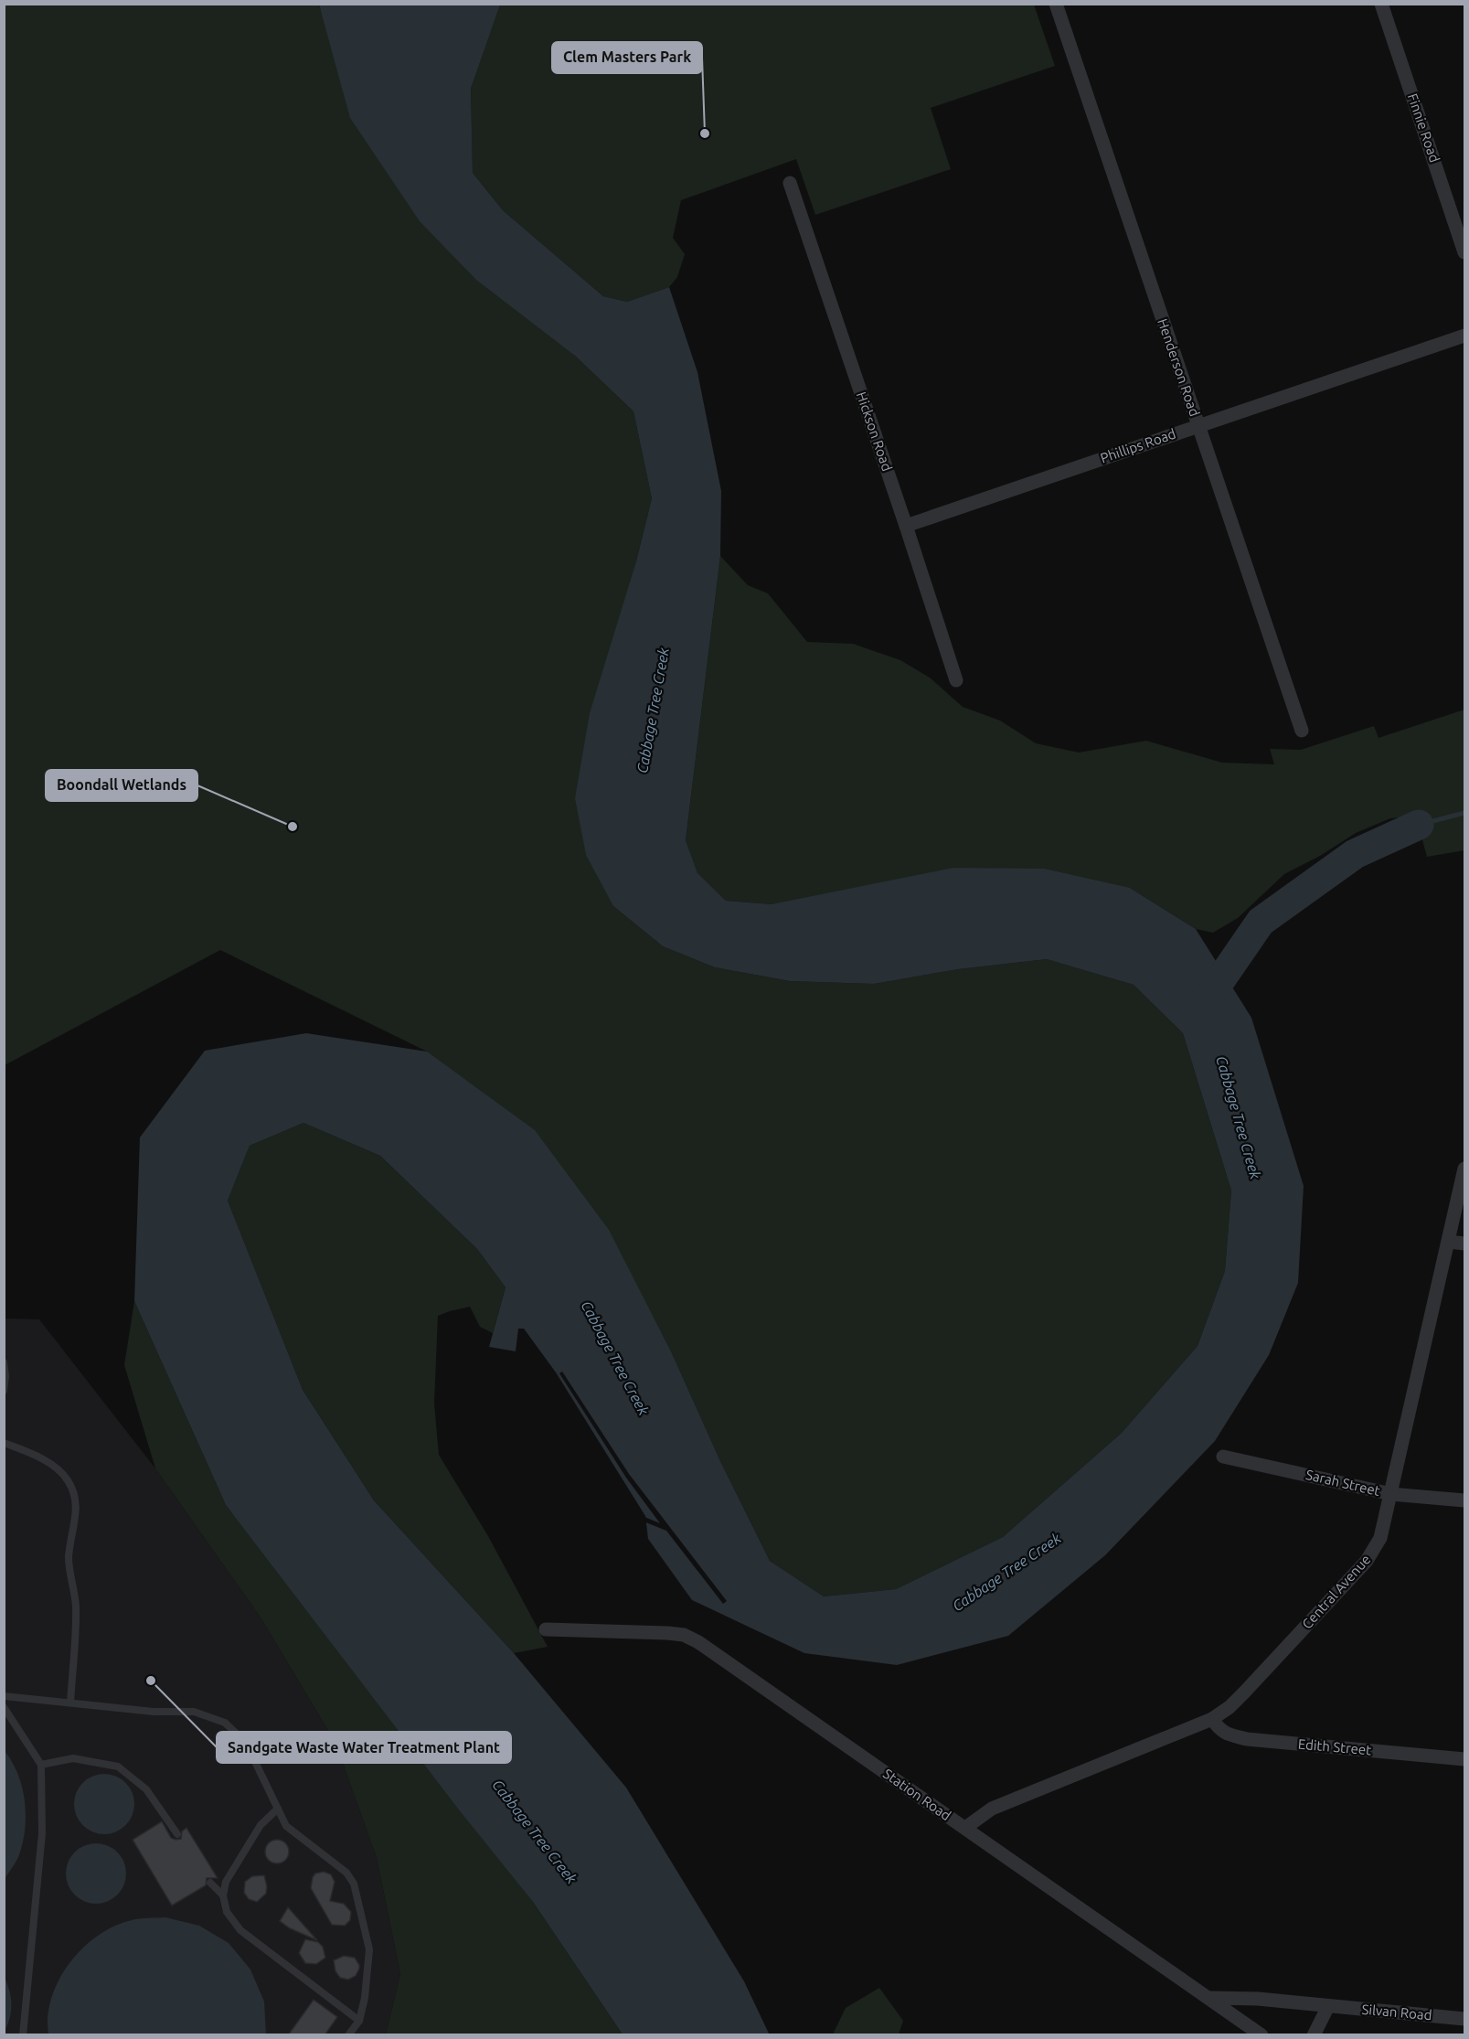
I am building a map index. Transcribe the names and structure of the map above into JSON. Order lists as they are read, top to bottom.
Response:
{
  "streets": {
    "street": [
      "Finnie Road",
      "Henderson Road",
      "Hickson Road",
      "Phillips Road",
      "Sarah Street",
      "Central Avenue",
      "Edith Street",
      "Station Road",
      "Silvan Road"
    ]
  },
  "crossings": [
    ["Henderson Road", "Phillips Road"],
    ["Hickson Road", "Phillips Road"],
    ["Sarah Street", "Central Avenue"],
    ["Central Avenue", "Edith Street"],
    ["Central Avenue", "Station Road"],
    ["Station Road", "Silvan Road"]
  ],
  "water": ["Cabbage Tree Creek"],
  "places": ["Clem Masters Park", "Boondall Wetlands", "Sandgate Waste Water Treatment Plant"]
}
